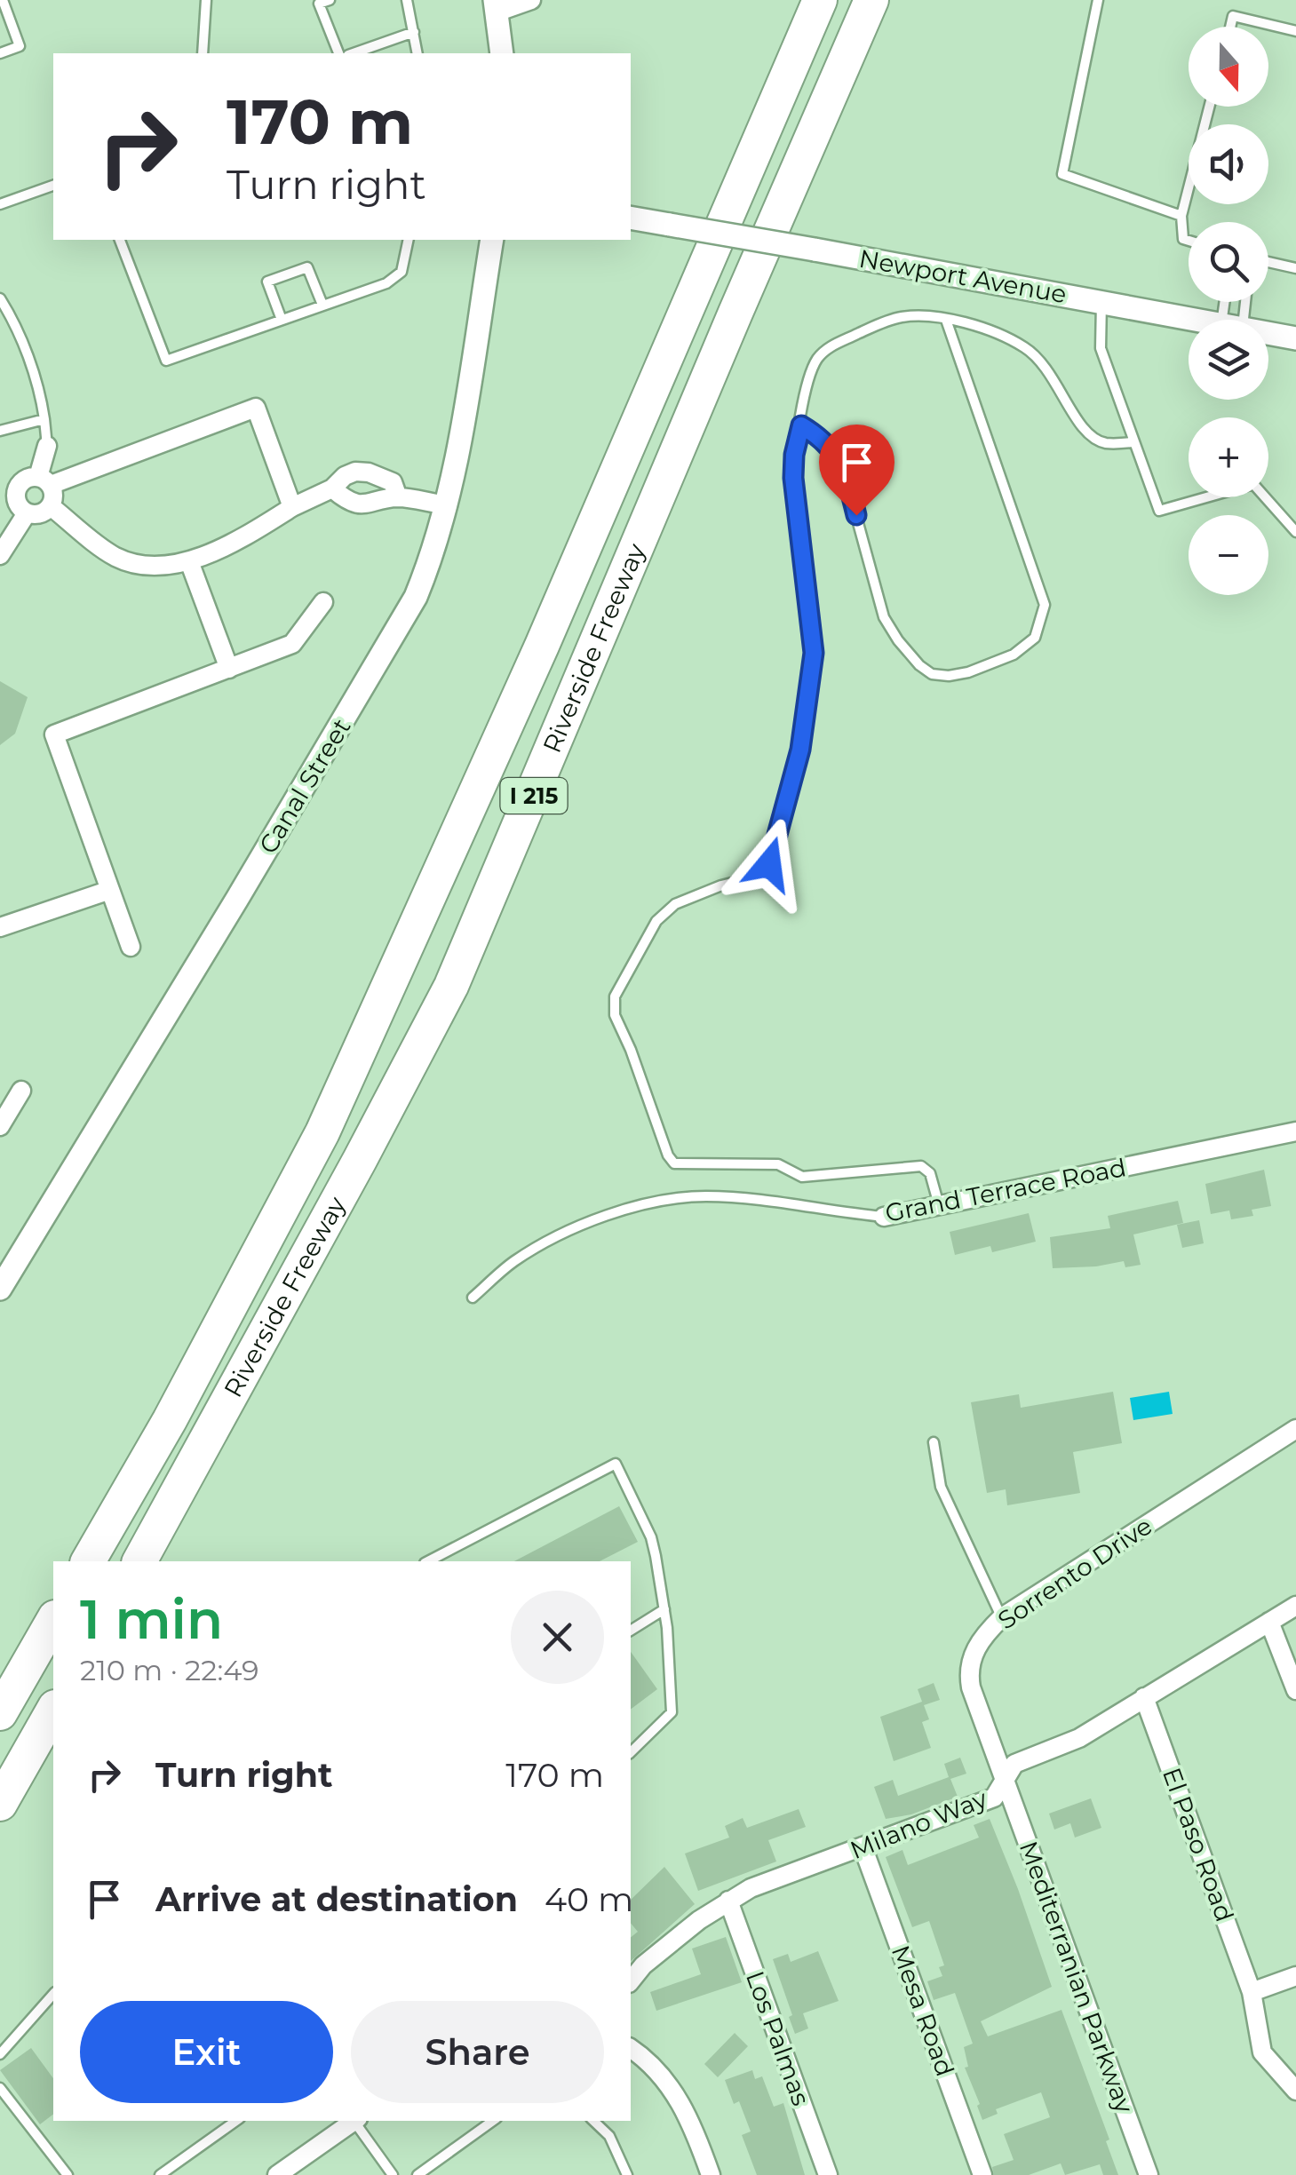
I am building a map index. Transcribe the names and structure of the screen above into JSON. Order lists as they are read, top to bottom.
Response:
{
  "streets": {
    "highway": ["Riverside Freeway", "I 215"],
    "street": [
      "Newport Avenue",
      "Canal Street",
      "Grand Terrace Road",
      "Sorrento Drive",
      "Milano Way",
      "El Paso Road",
      "Mediterranian Parkway",
      "Mesa Road",
      "Los Palmas"
    ]
  },
  "crossings": [
    ["Sorrento Drive", "Milano Way"],
    ["Sorrento Drive", "Mediterranian Parkway"],
    ["Milano Way", "El Paso Road"],
    ["Milano Way", "Mediterranian Parkway"],
    ["Milano Way", "Mesa Road"],
    ["Milano Way", "Los Palmas"]
  ],
  "north": "bottom",
  "page": {
    "map_buttons": ["+", "−"],
    "turn": ["170 m", "Turn right"],
    "heading": ["1 min", "210 m · 22:49"],
    "list": [
      {
        "name": "Turn right",
        "value": "170 m"
      },
      {
        "name": "Arrive at destination",
        "value": "40 m"
      }
    ],
    "buttons": ["Exit", "Share"]
  }
}
